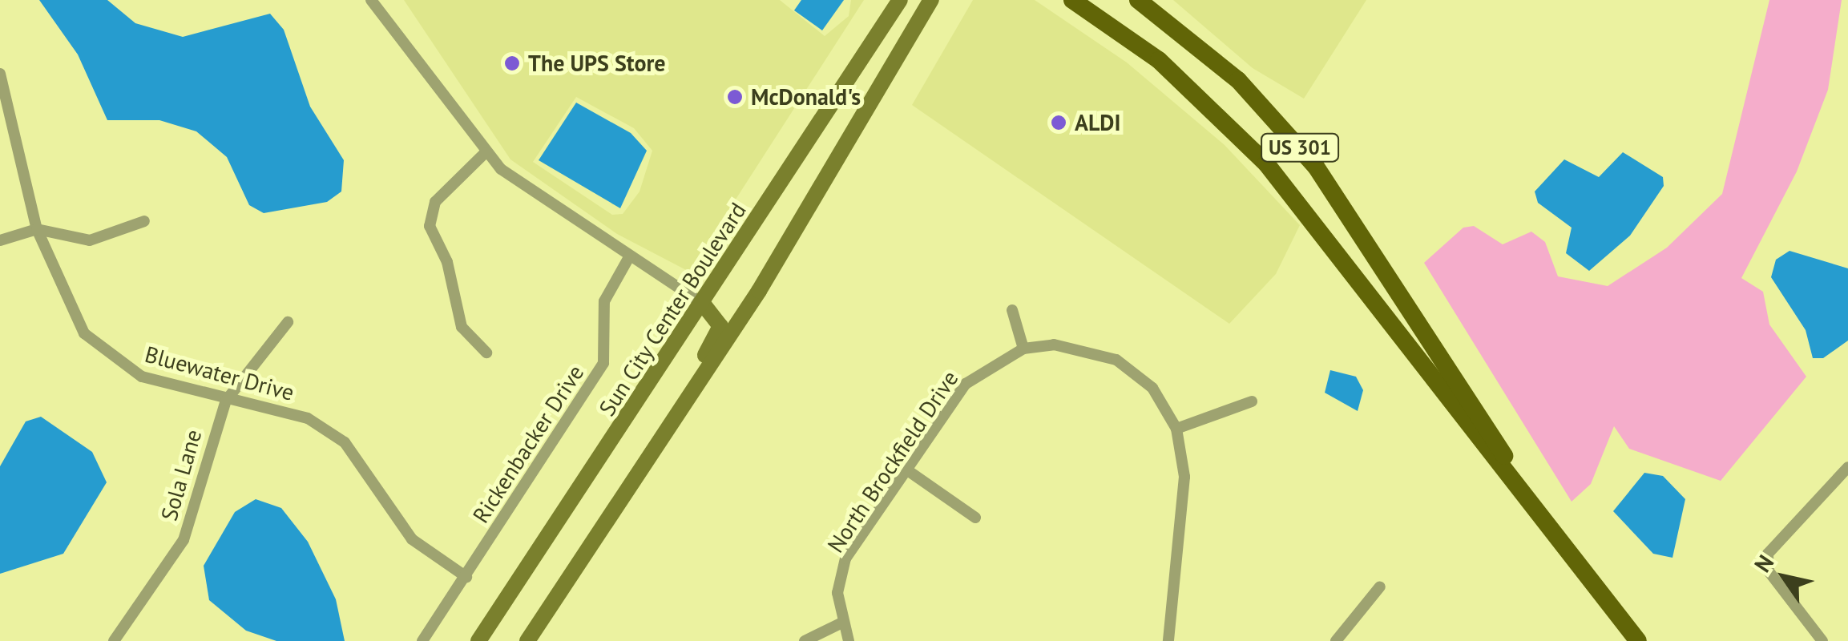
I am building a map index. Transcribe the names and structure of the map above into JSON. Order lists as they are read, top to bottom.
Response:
{
  "streets": {
    "main road": ["US 301", "Sun City Center Boulevard"],
    "street": [
      "Bluewater Drive",
      "Rickenbacker Drive",
      "North Brockfield Drive",
      "Sola Lane"
    ]
  },
  "crossings": [
    ["Bluewater Drive", "Rickenbacker Drive"],
    ["Bluewater Drive", "Sola Lane"]
  ],
  "places": ["The UPS Store", "McDonald's", "ALDI"],
  "north": "top left"
}
